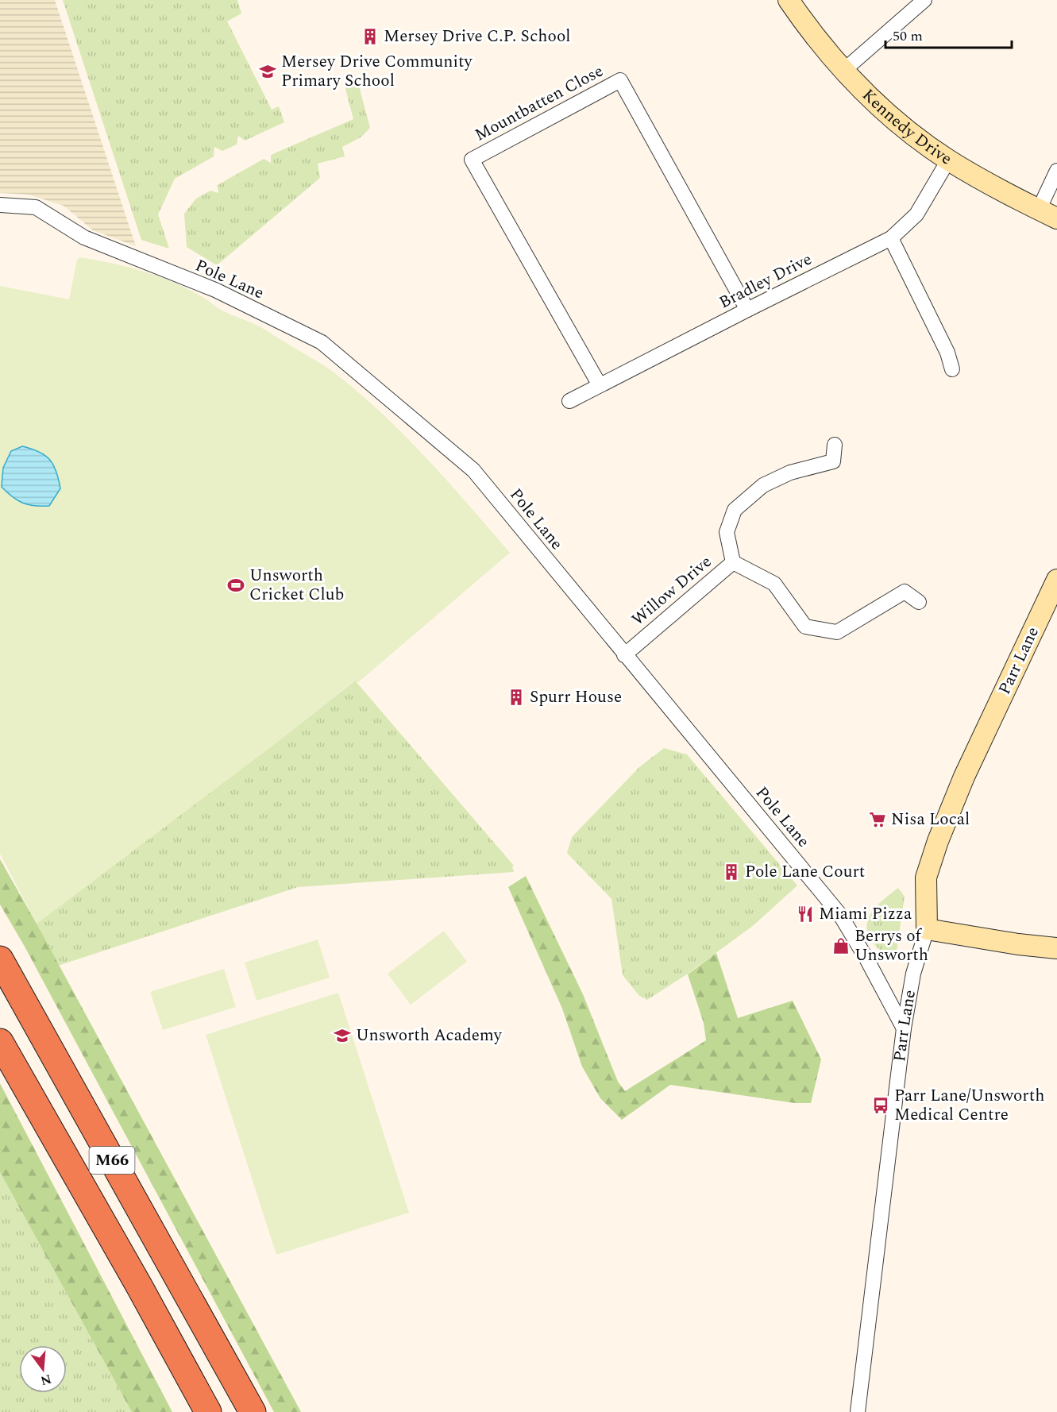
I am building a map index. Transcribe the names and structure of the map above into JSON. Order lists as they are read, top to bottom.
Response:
{
  "streets": {
    "highway": ["M66"],
    "street": [
      "Mountbatten Close",
      "Kennedy Drive",
      "Pole Lane",
      "Bradley Drive",
      "Willow Drive",
      "Parr Lane"
    ]
  },
  "crossings": [
    ["Mountbatten Close", "Bradley Drive"],
    ["Kennedy Drive", "Bradley Drive"],
    ["Pole Lane", "Willow Drive"],
    ["Pole Lane", "Parr Lane"]
  ],
  "places": {
    "building": ["Mersey Drive C.P. School", "Spurr House", "Pole Lane Court"],
    "school or university": ["Mersey Drive Community Primary School", "Unsworth Academy"],
    "sports": ["Unsworth Cricket Club"],
    "supermarket": ["Nisa Local"],
    "restaurant": ["Miami Pizza"],
    "shop": ["Berrys of Unsworth"],
    "bus stop": ["Parr Lane/Unsworth Medical Centre"]
  },
  "scale_bar": "50 m",
  "north": "bottom"
}
